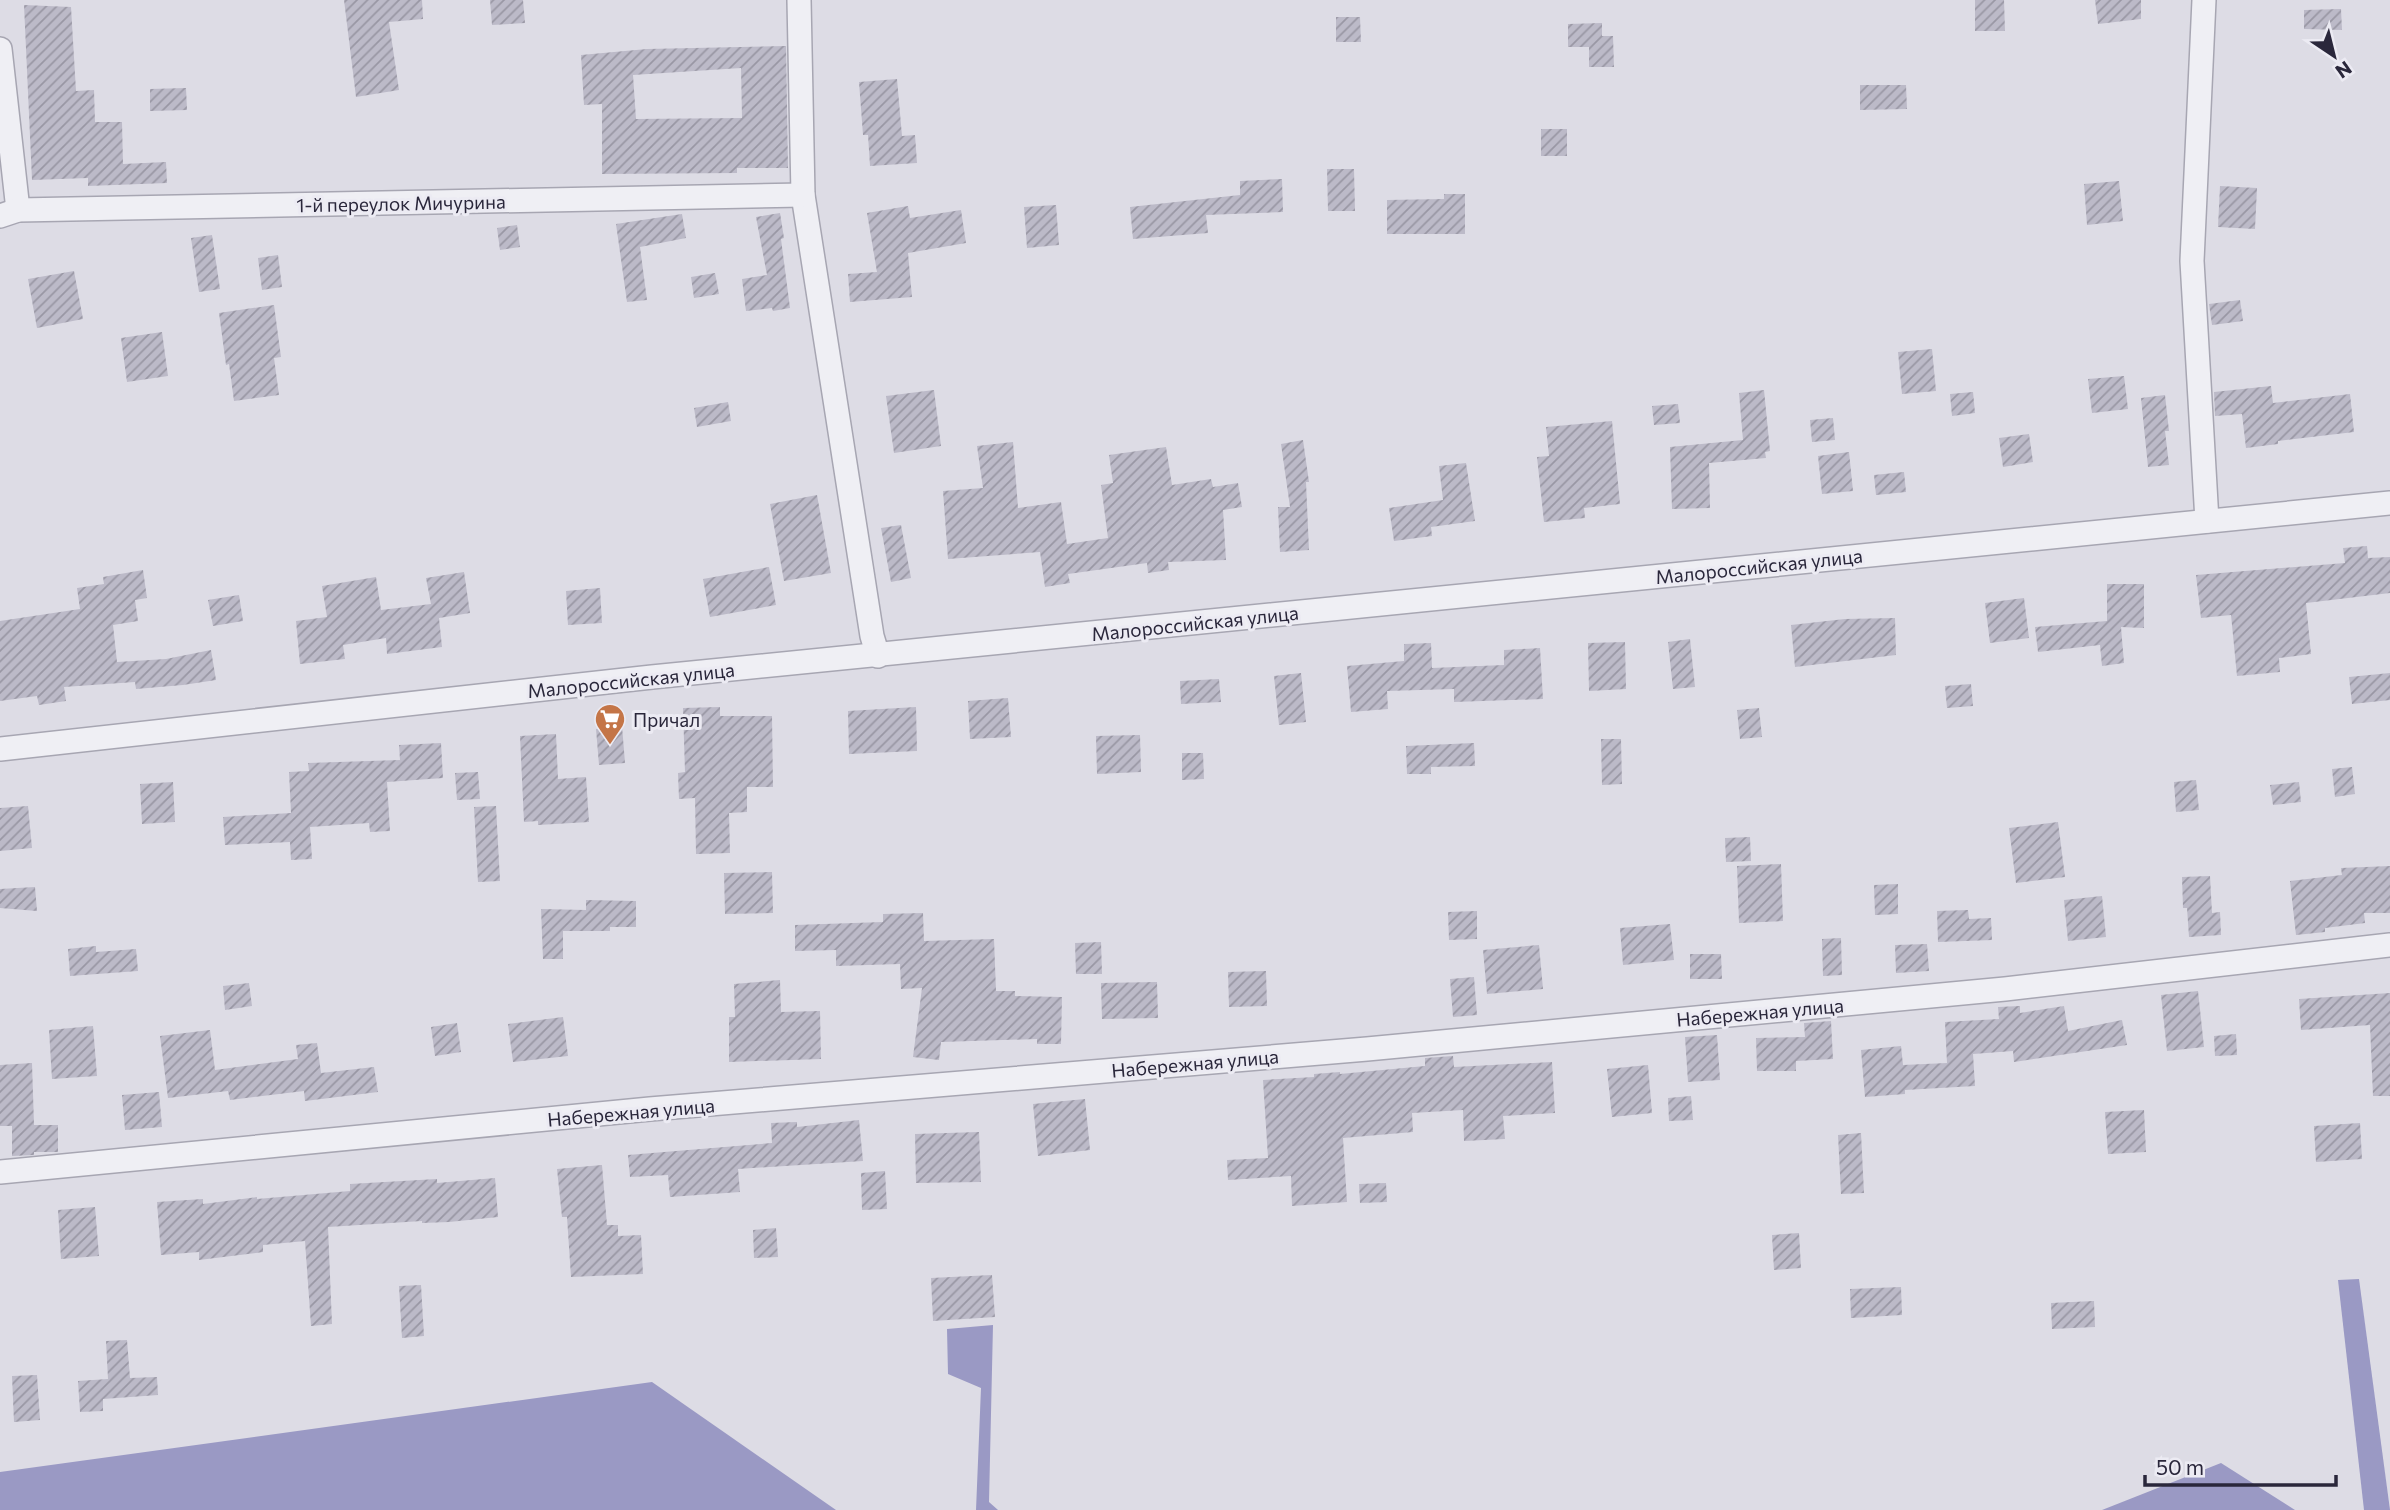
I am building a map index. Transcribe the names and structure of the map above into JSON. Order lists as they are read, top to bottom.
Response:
{
  "streets": {
    "street": ["1-й переулок Мичурина", "Малороссийская улица", "Набережная улица"]
  },
  "places": {
    "supermarket": ["Причал"]
  },
  "scale_bar": "50 m",
  "north": "bottom right"
}
